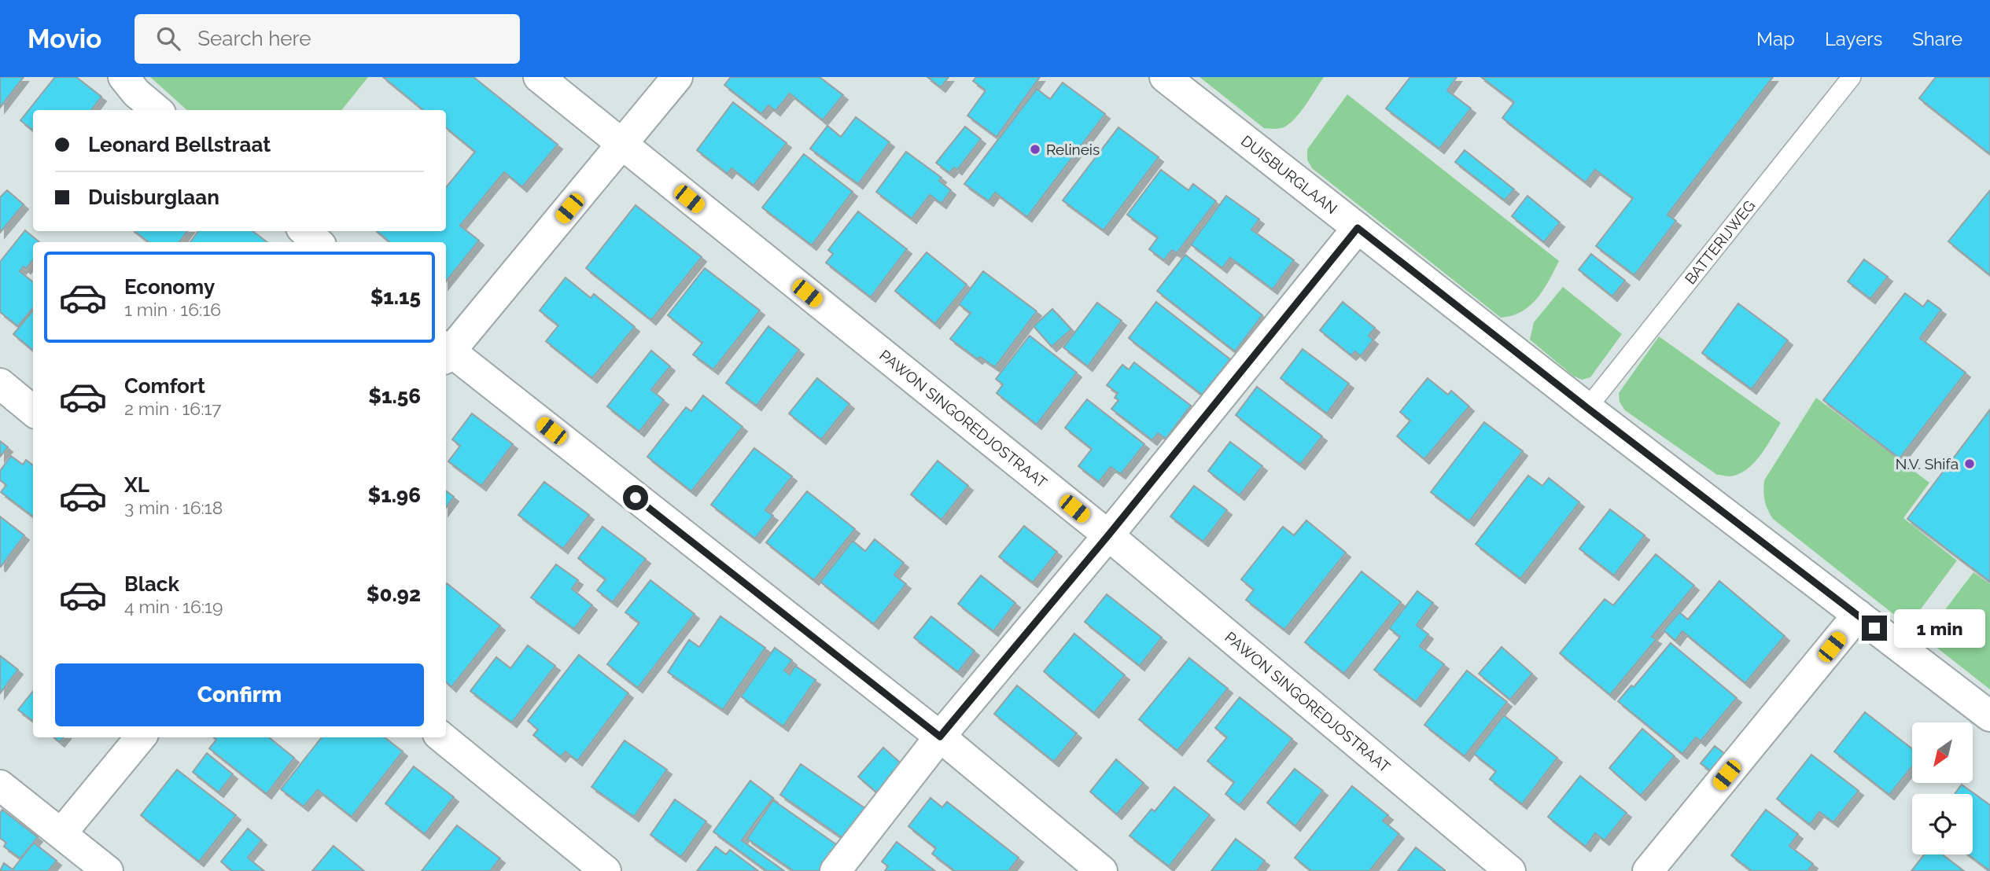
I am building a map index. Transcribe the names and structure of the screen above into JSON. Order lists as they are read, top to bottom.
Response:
{
  "streets": {
    "street": ["DUISBURGLAAN", "PAWON SINGOREDJOSTRAAT"],
    "lane": ["BATTERIJWEG"]
  },
  "crossings": [
    ["DUISBURGLAAN", "BATTERIJWEG"]
  ],
  "places": ["Relineis", "N.V. Shifa"],
  "north": "bottom left",
  "page": {
    "header": "Movio",
    "search": "Search here",
    "nav": ["Map", "Layers", "Share"],
    "banner": ["Leonard Bellstraat", "Duisburglaan"],
    "list": [
      {
        "name": "Economy",
        "note": "1 min · 16:16",
        "value": "$1.15"
      },
      {
        "name": "Comfort",
        "note": "2 min · 16:17",
        "value": "$1.56"
      },
      {
        "name": "XL",
        "note": "3 min · 16:18",
        "value": "$1.96"
      },
      {
        "name": "Black",
        "note": "4 min · 16:19",
        "value": "$0.92"
      }
    ],
    "bubble": "1 min",
    "buttons": "Confirm"
  }
}
